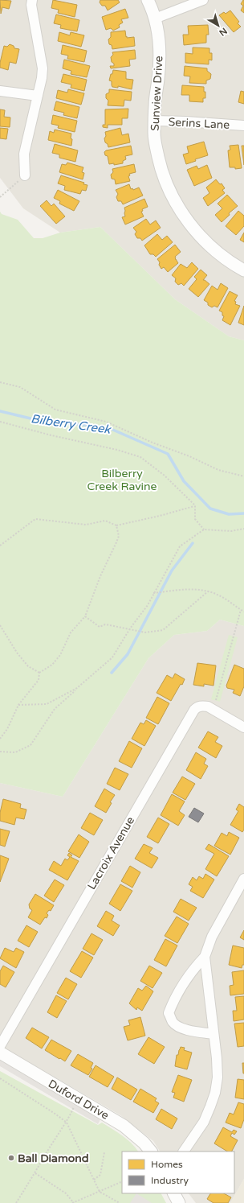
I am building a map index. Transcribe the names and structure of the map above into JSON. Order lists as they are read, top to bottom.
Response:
{
  "streets": {
    "street": [
      "Sunview Drive",
      "Serins Lane",
      "Lacroix Avenue",
      "Duford Drive"
    ]
  },
  "crossings": [
    ["Sunview Drive", "Serins Lane"]
  ],
  "water": ["Bilberry Creek"],
  "parks": ["Bilberry Creek Ravine"],
  "places": ["Ball Diamond"],
  "legend": ["Homes", "Industry"],
  "north": "bottom right"
}
